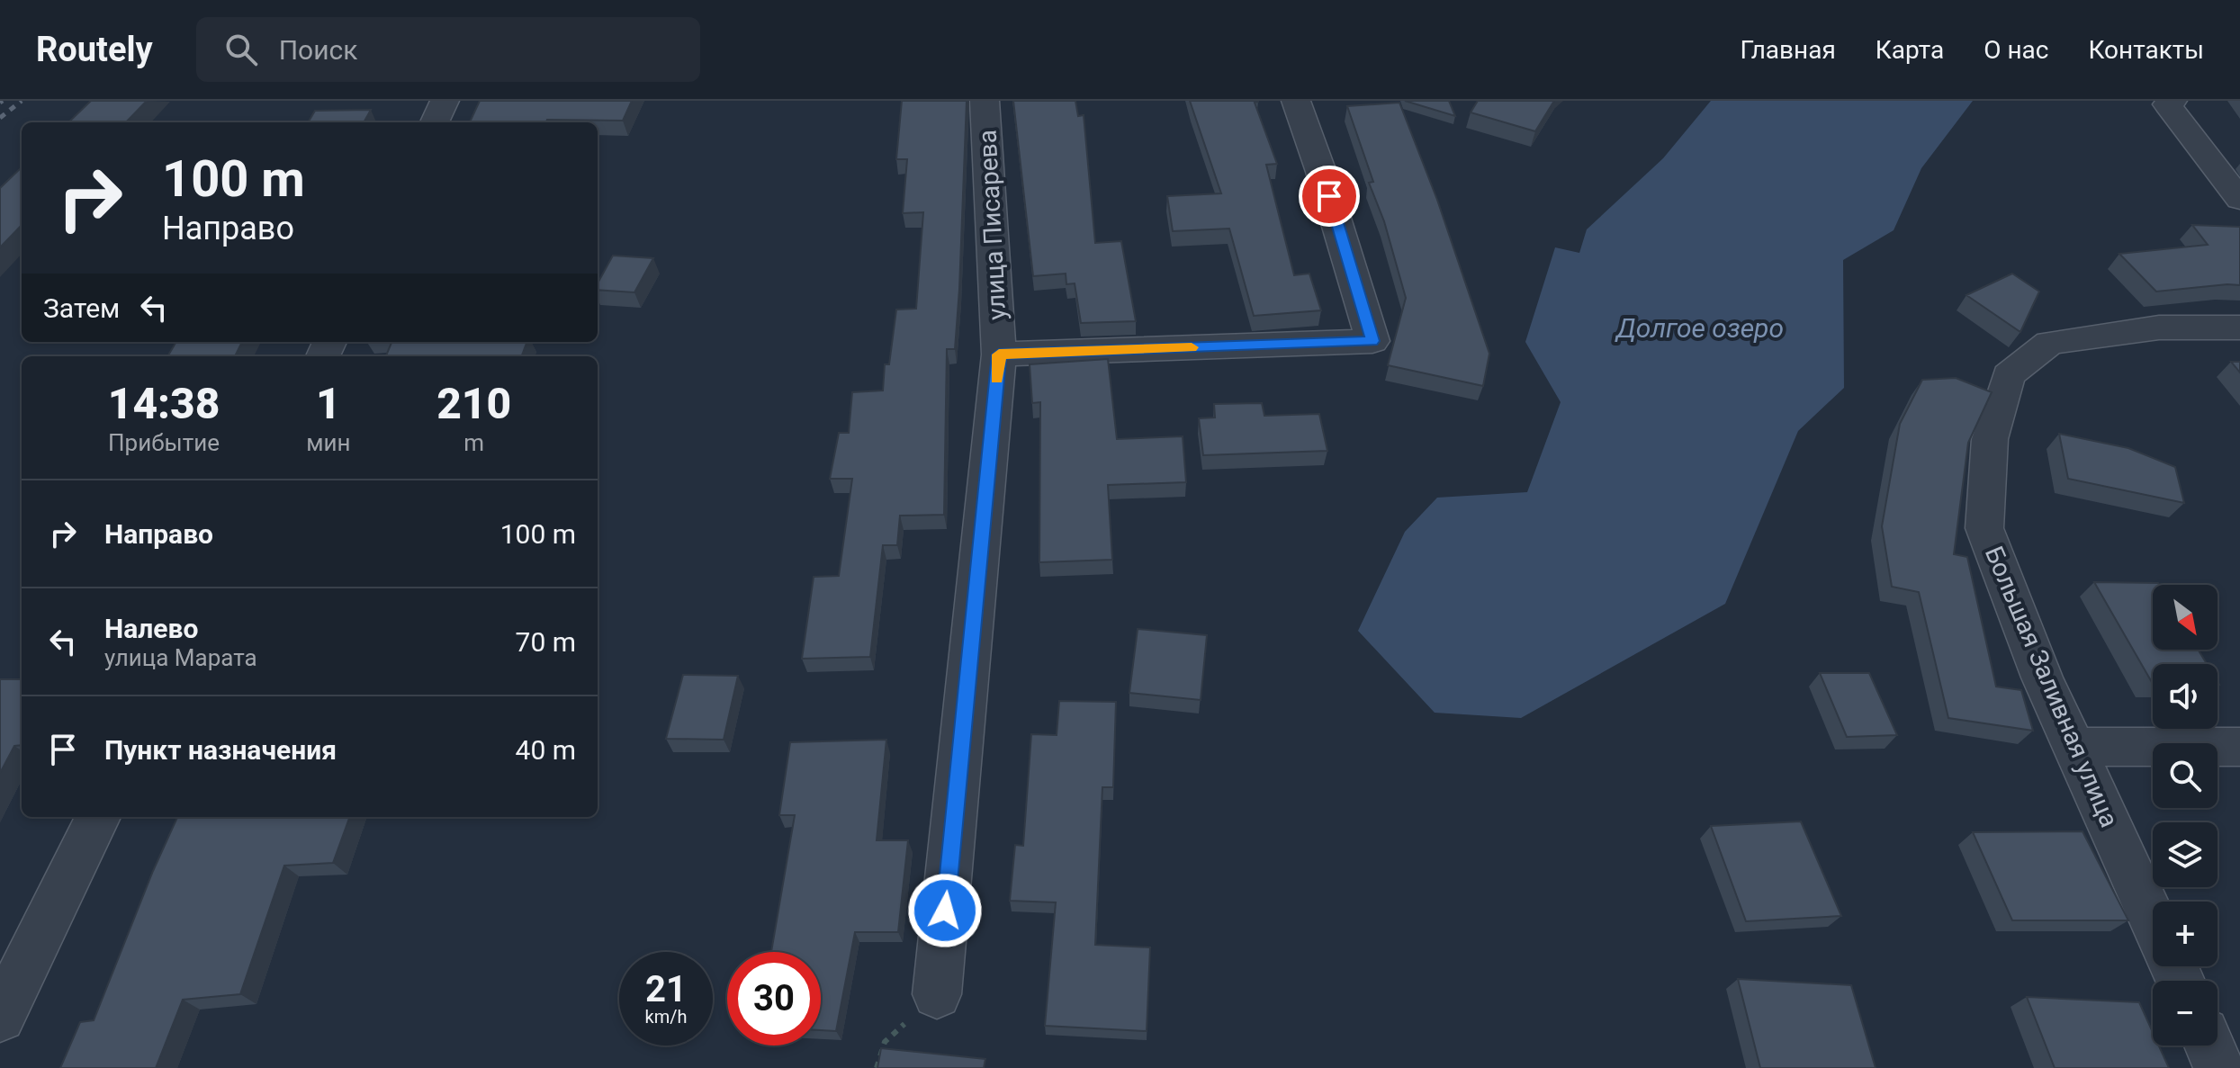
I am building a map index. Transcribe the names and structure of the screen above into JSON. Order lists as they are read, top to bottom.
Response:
{
  "streets": {
    "street": ["улица Писарева", "Большая Заливная улица"]
  },
  "water": ["Долгое озеро"],
  "north": "bottom right",
  "page": {
    "header": "Routely",
    "search": "Поиск",
    "nav": [
      "Главная",
      "Карта",
      "О нас",
      "Контакты"
    ],
    "turn": ["100 m", "Направо"],
    "then": "Затем",
    "eta": [
      "14:38",
      "Прибытие",
      "1",
      "мин",
      "210",
      "m"
    ],
    "list": [
      {
        "name": "Направо",
        "value": "100 m"
      },
      {
        "name": "Налево",
        "note": "улица Марата",
        "value": "70 m"
      },
      {
        "name": "Пункт назначения",
        "value": "40 m"
      }
    ],
    "map_buttons": ["+", "−"],
    "speed": "21 km/h",
    "limit": "30"
  }
}
